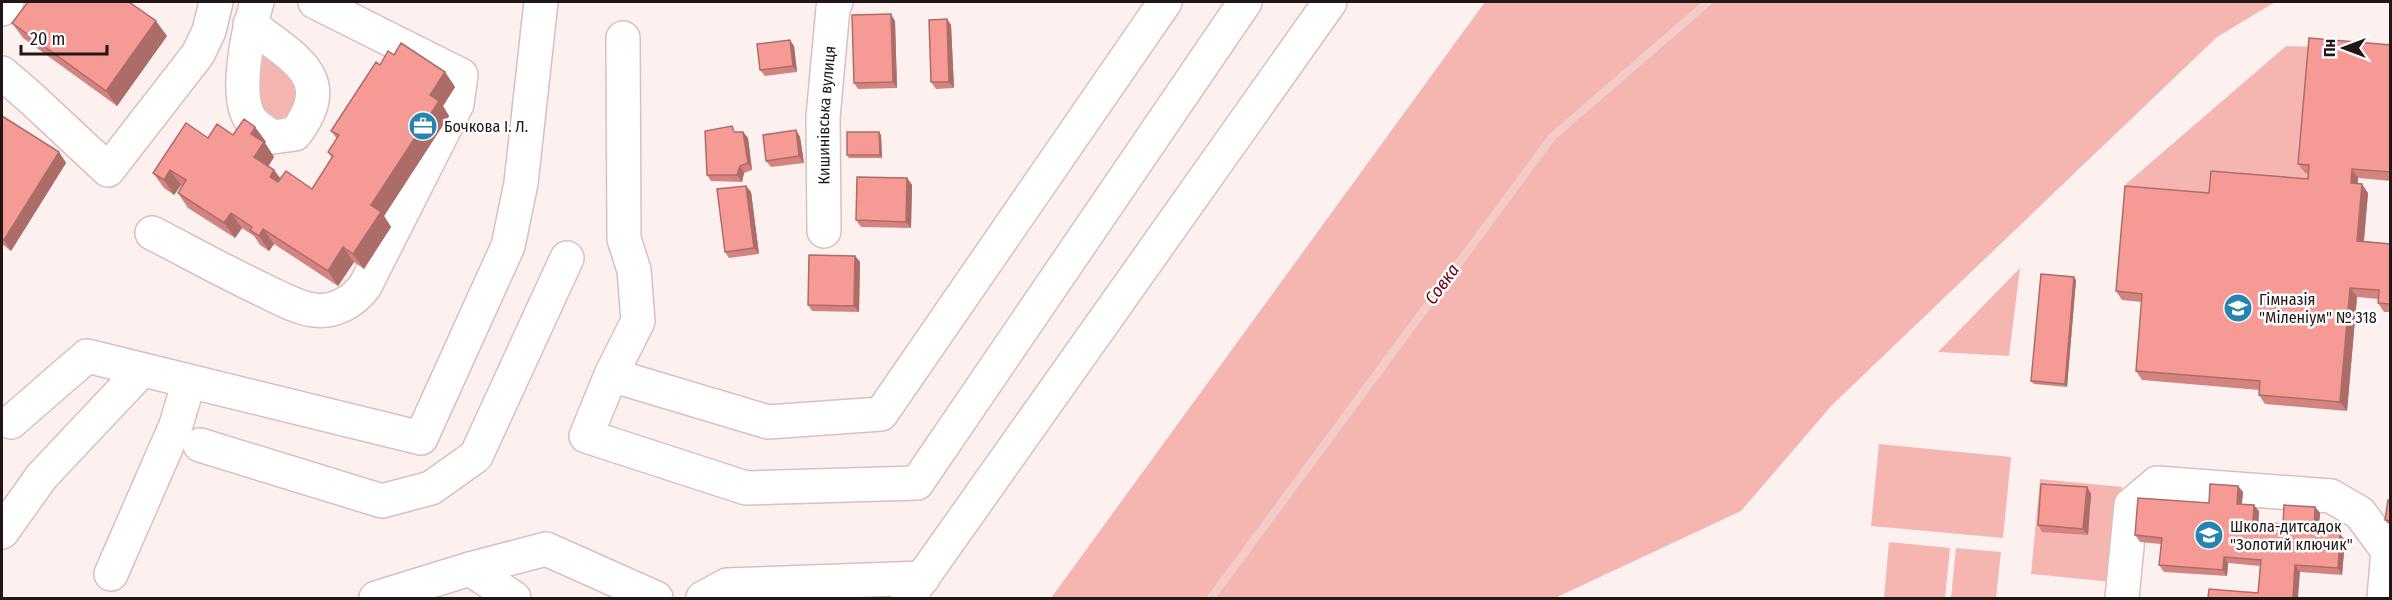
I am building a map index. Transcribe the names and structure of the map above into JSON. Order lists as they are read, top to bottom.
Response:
{
  "streets": {
    "street": ["Кишинівська вулиця"]
  },
  "water": ["Совка"],
  "places": {
    "office": ["Бочкова І. Л."],
    "school or university": ["Гімназія \"Міленіум\" № 318", "Школа-дитсадок \"Золотий ключик\""]
  },
  "scale_bar": "20 m",
  "north": "left"
}
